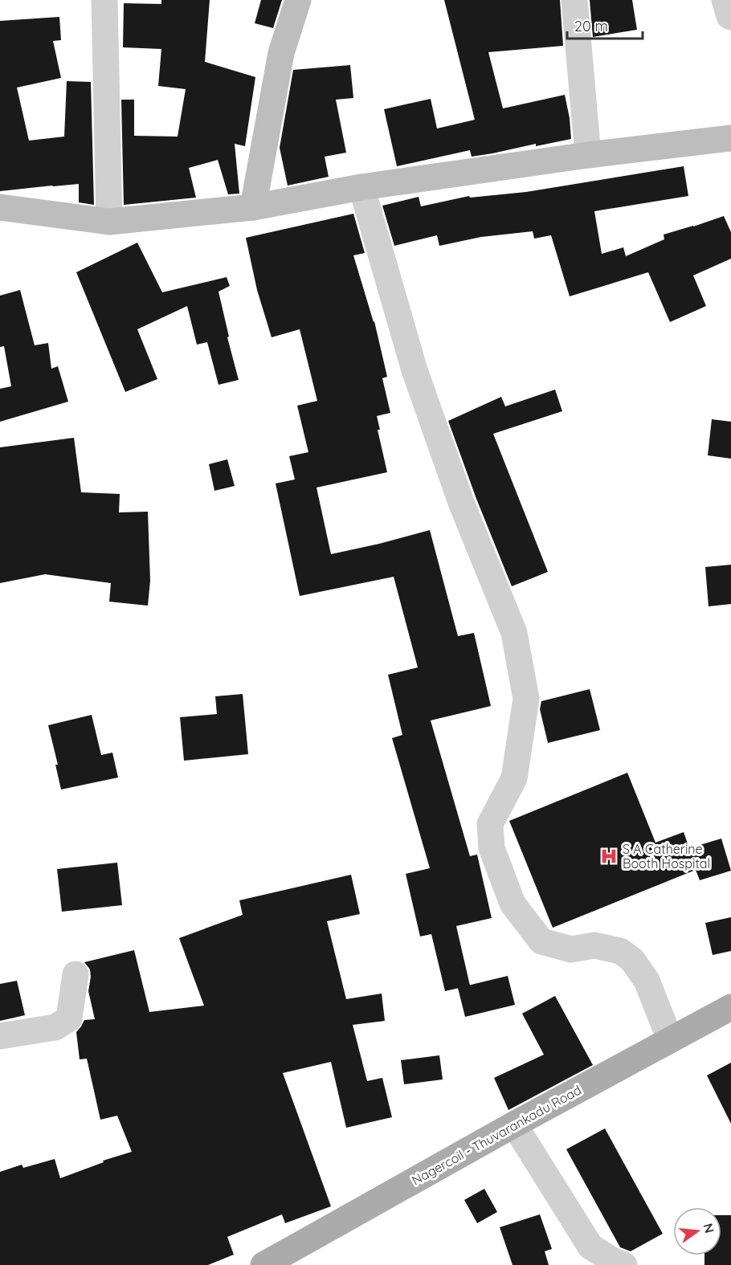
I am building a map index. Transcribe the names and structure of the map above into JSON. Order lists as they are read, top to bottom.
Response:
{
  "streets": {
    "main road": ["Nagercoil - Thuvarankadu Road"]
  },
  "places": {
    "hospital": ["S A Catherine Booth Hospital"]
  },
  "scale_bar": "20 m",
  "north": "right"
}
